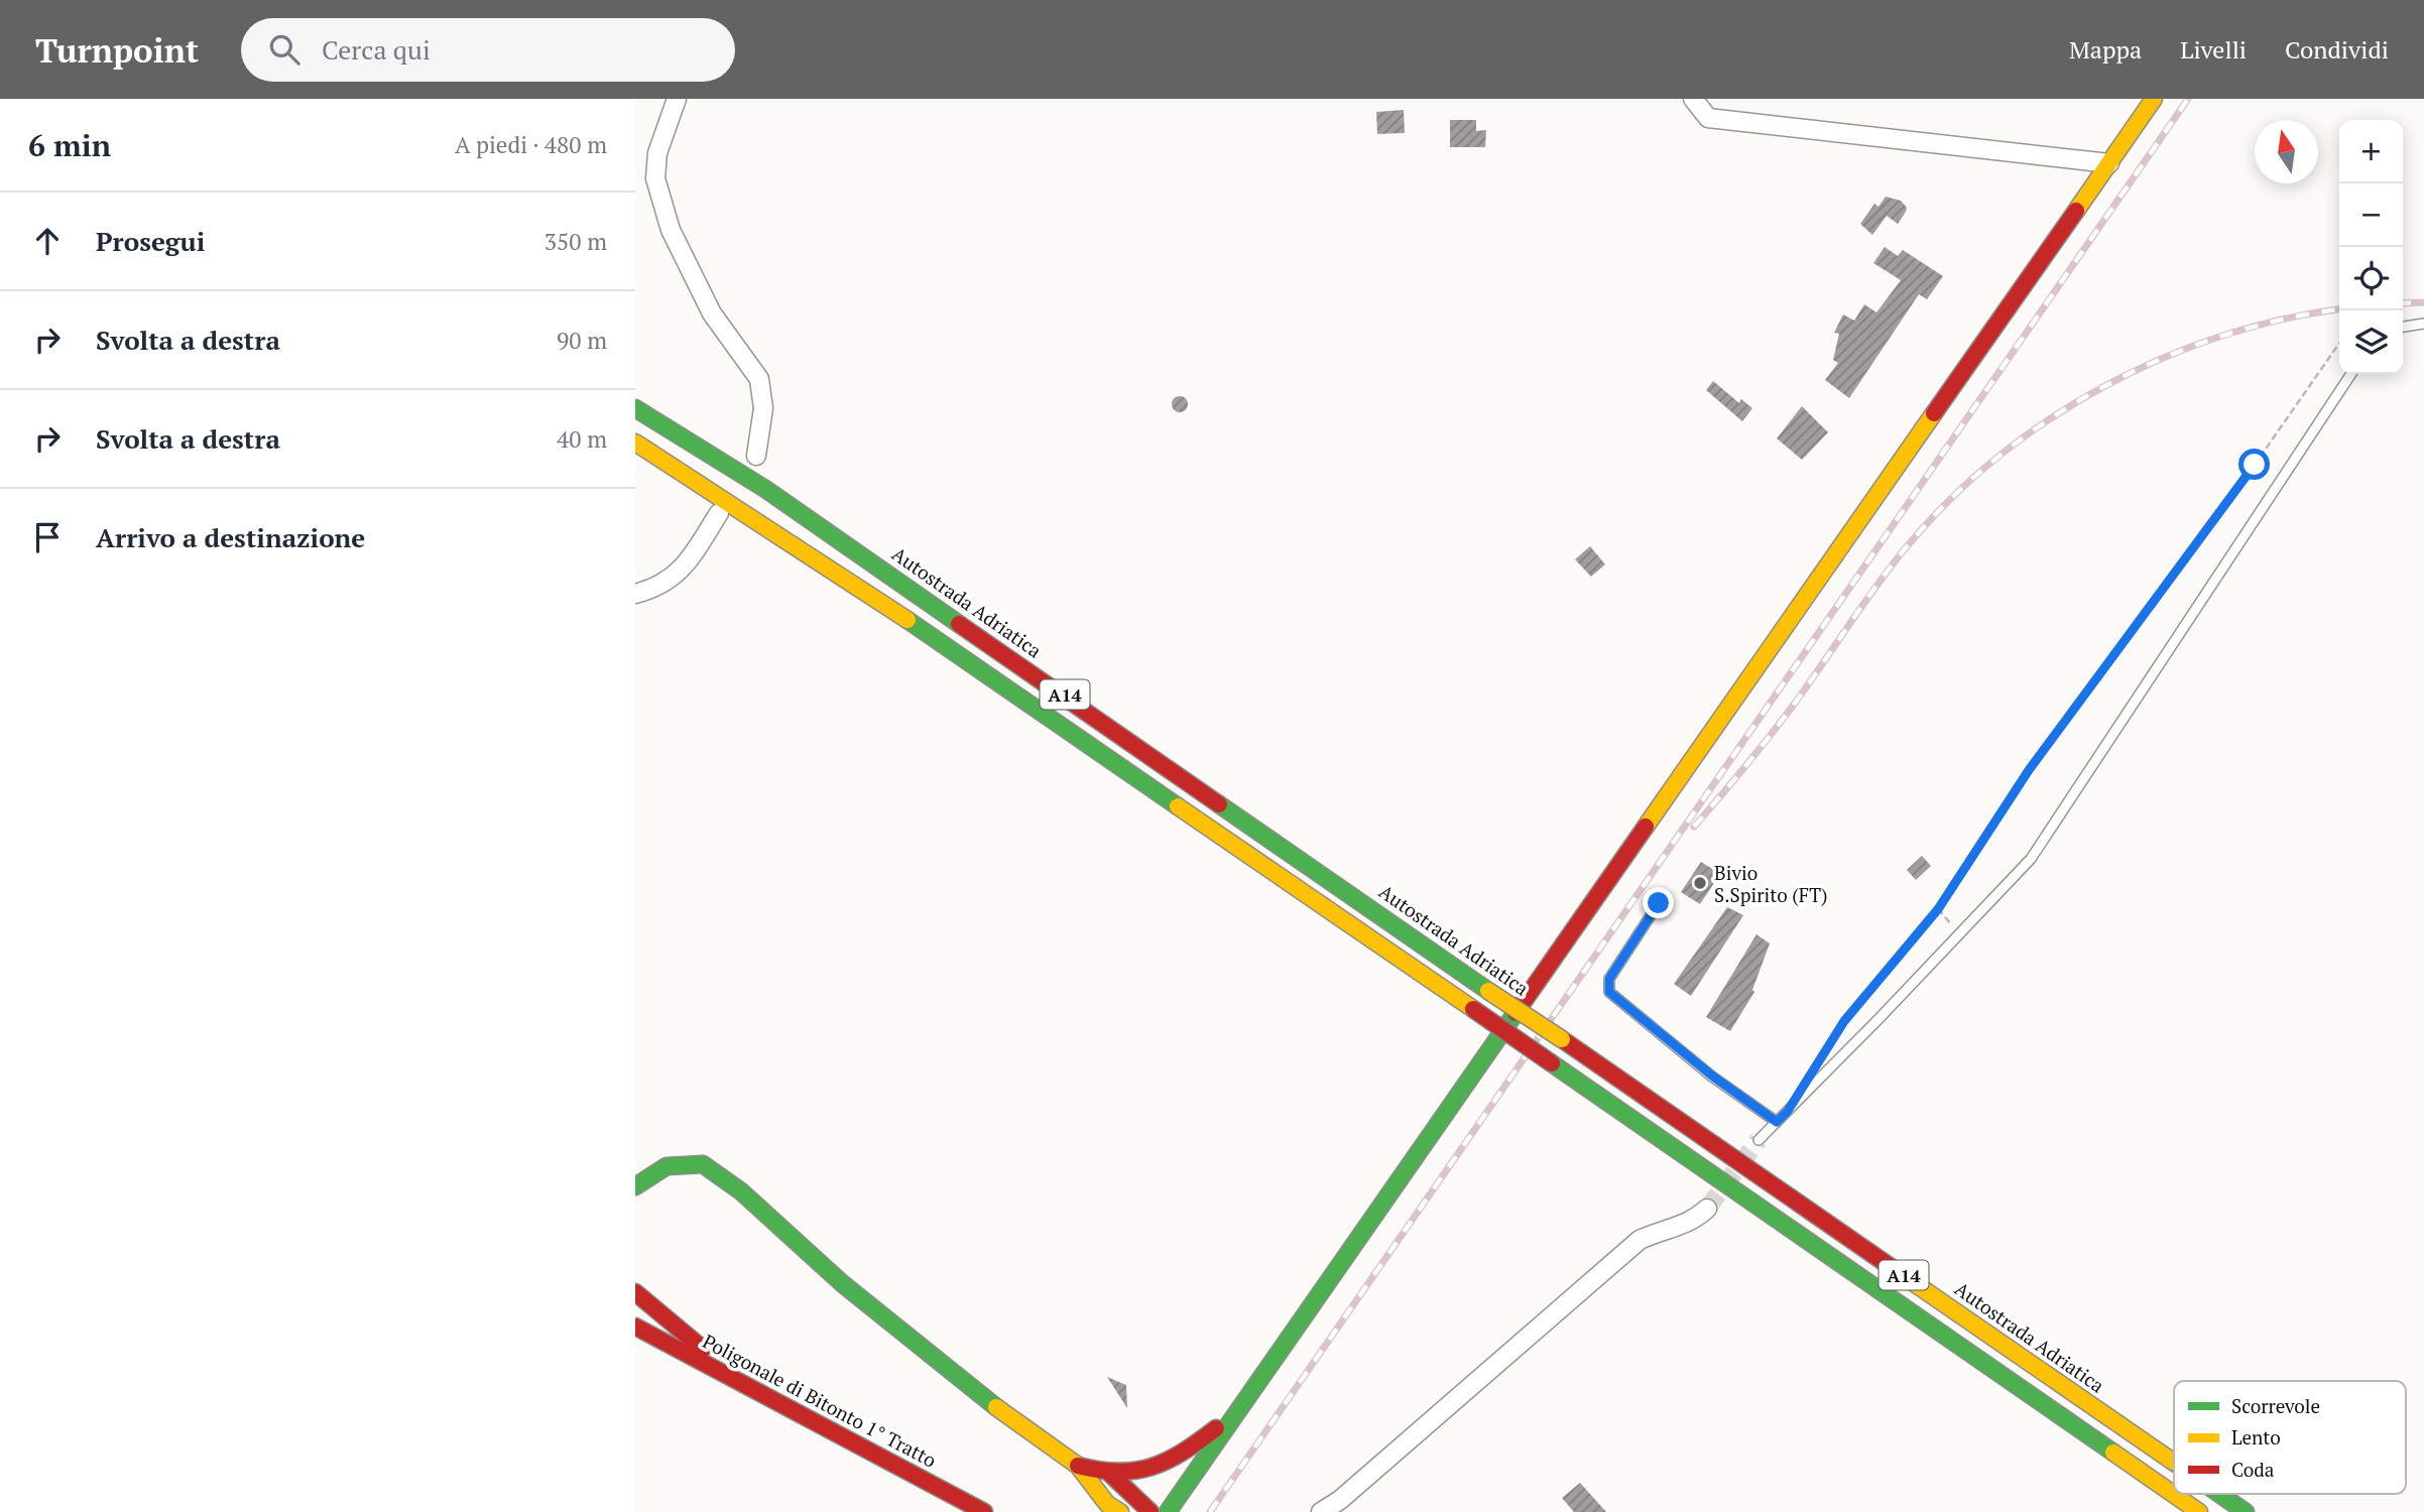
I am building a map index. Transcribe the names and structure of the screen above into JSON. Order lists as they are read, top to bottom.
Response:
{
  "streets": {
    "main road": ["Autostrada Adriatica", "A14", "Poligonale di Bitonto 1° Tratto"]
  },
  "places": ["Bivio S.Spirito (FT)"],
  "legend": ["Scorrevole", "Lento", "Coda"],
  "north": "top",
  "page": {
    "header": "Turnpoint",
    "search": "Cerca qui",
    "nav": ["Mappa", "Livelli", "Condividi"],
    "heading": ["6 min", "A piedi · 480 m"],
    "map_buttons": ["+", "−"],
    "list": [
      ["Prosegui", "350 m"],
      ["Svolta a destra", "90 m"],
      ["Svolta a destra", "40 m"],
      "Arrivo a destinazione"
    ]
  }
}
